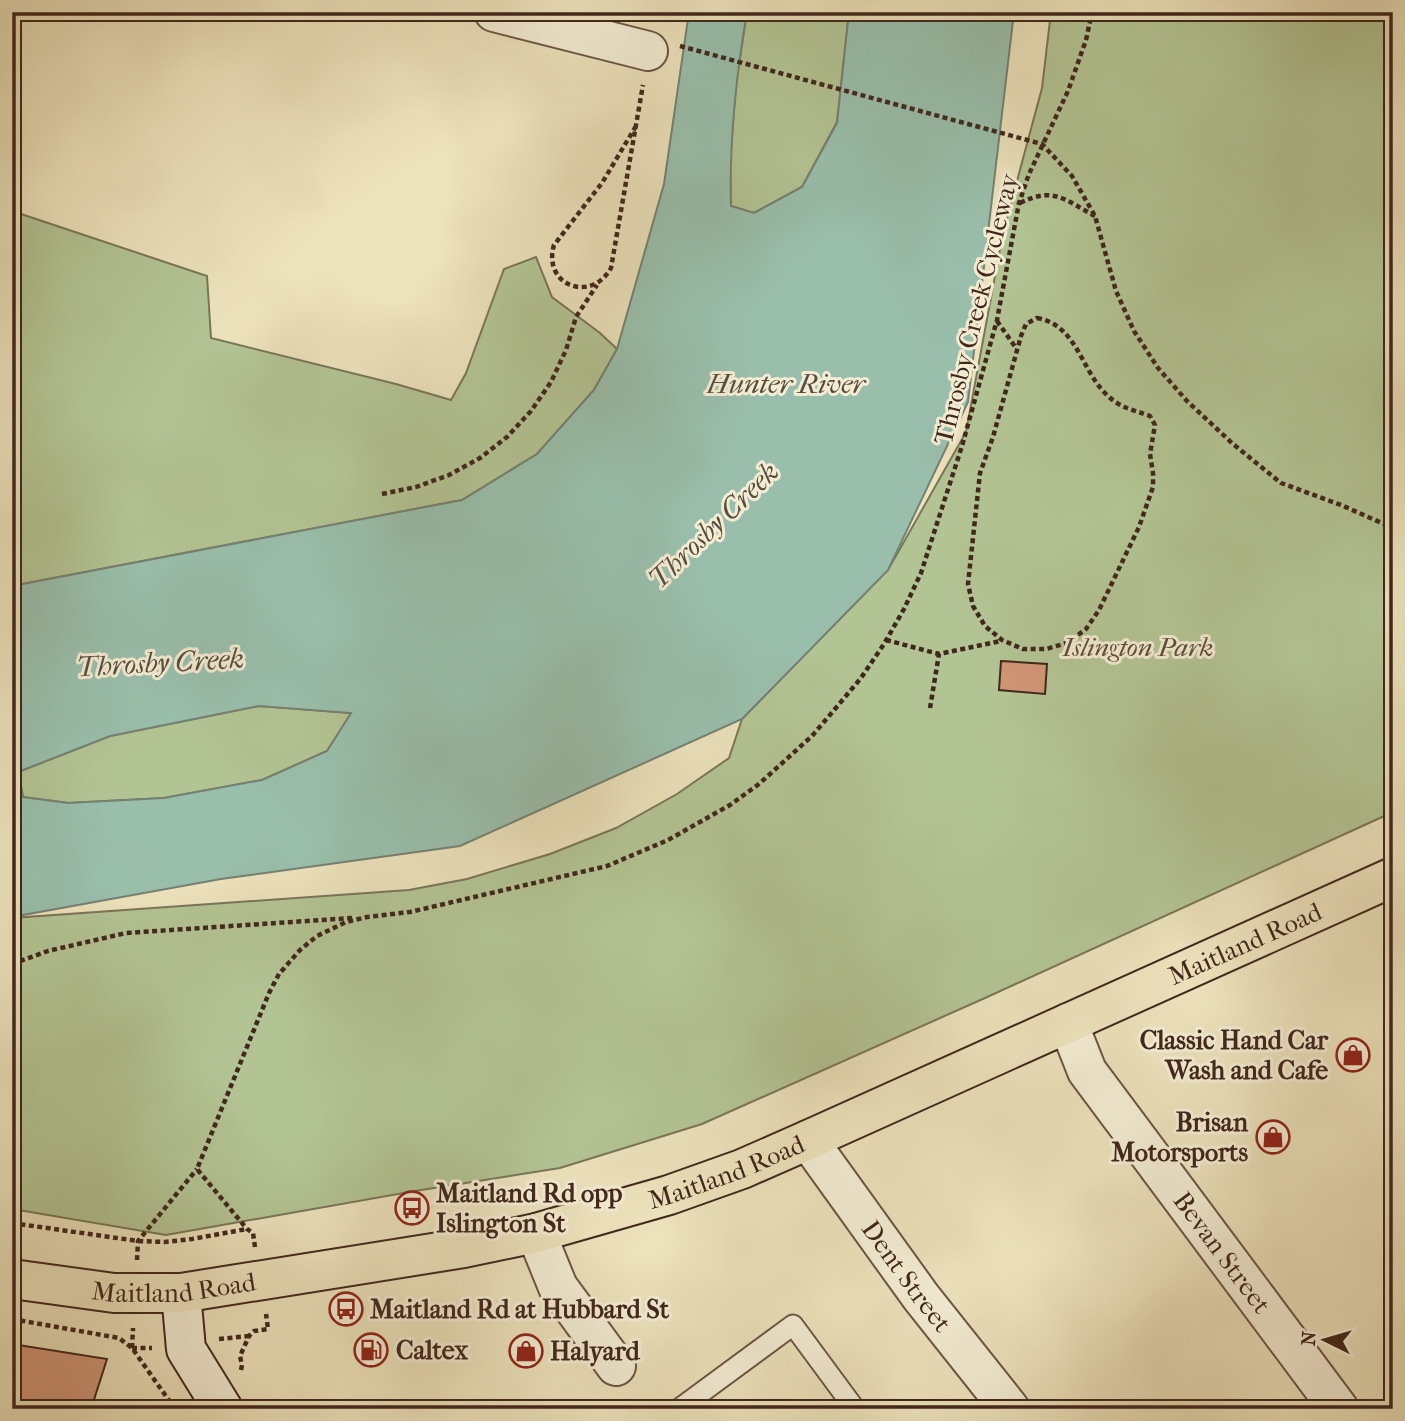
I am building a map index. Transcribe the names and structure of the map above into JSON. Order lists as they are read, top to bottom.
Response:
{
  "streets": {
    "main road": ["Maitland Road"],
    "street": ["Bevan Street", "Dent Street"],
    "path": ["Throsby Creek Cycleway"]
  },
  "crossings": [
    ["Maitland Road", "Bevan Street"],
    ["Maitland Road", "Dent Street"]
  ],
  "water": ["Hunter River", "Throsby Creek"],
  "parks": ["Islington Park"],
  "places": {
    "shop": ["Classic Hand Car Wash and Cafe", "Brisan Motorsports", "Halyard"],
    "bus stop": ["Maitland Rd opp Islington St", "Maitland Rd at Hubbard St"],
    "fuel station": ["Caltex"]
  },
  "north": "left"
}
